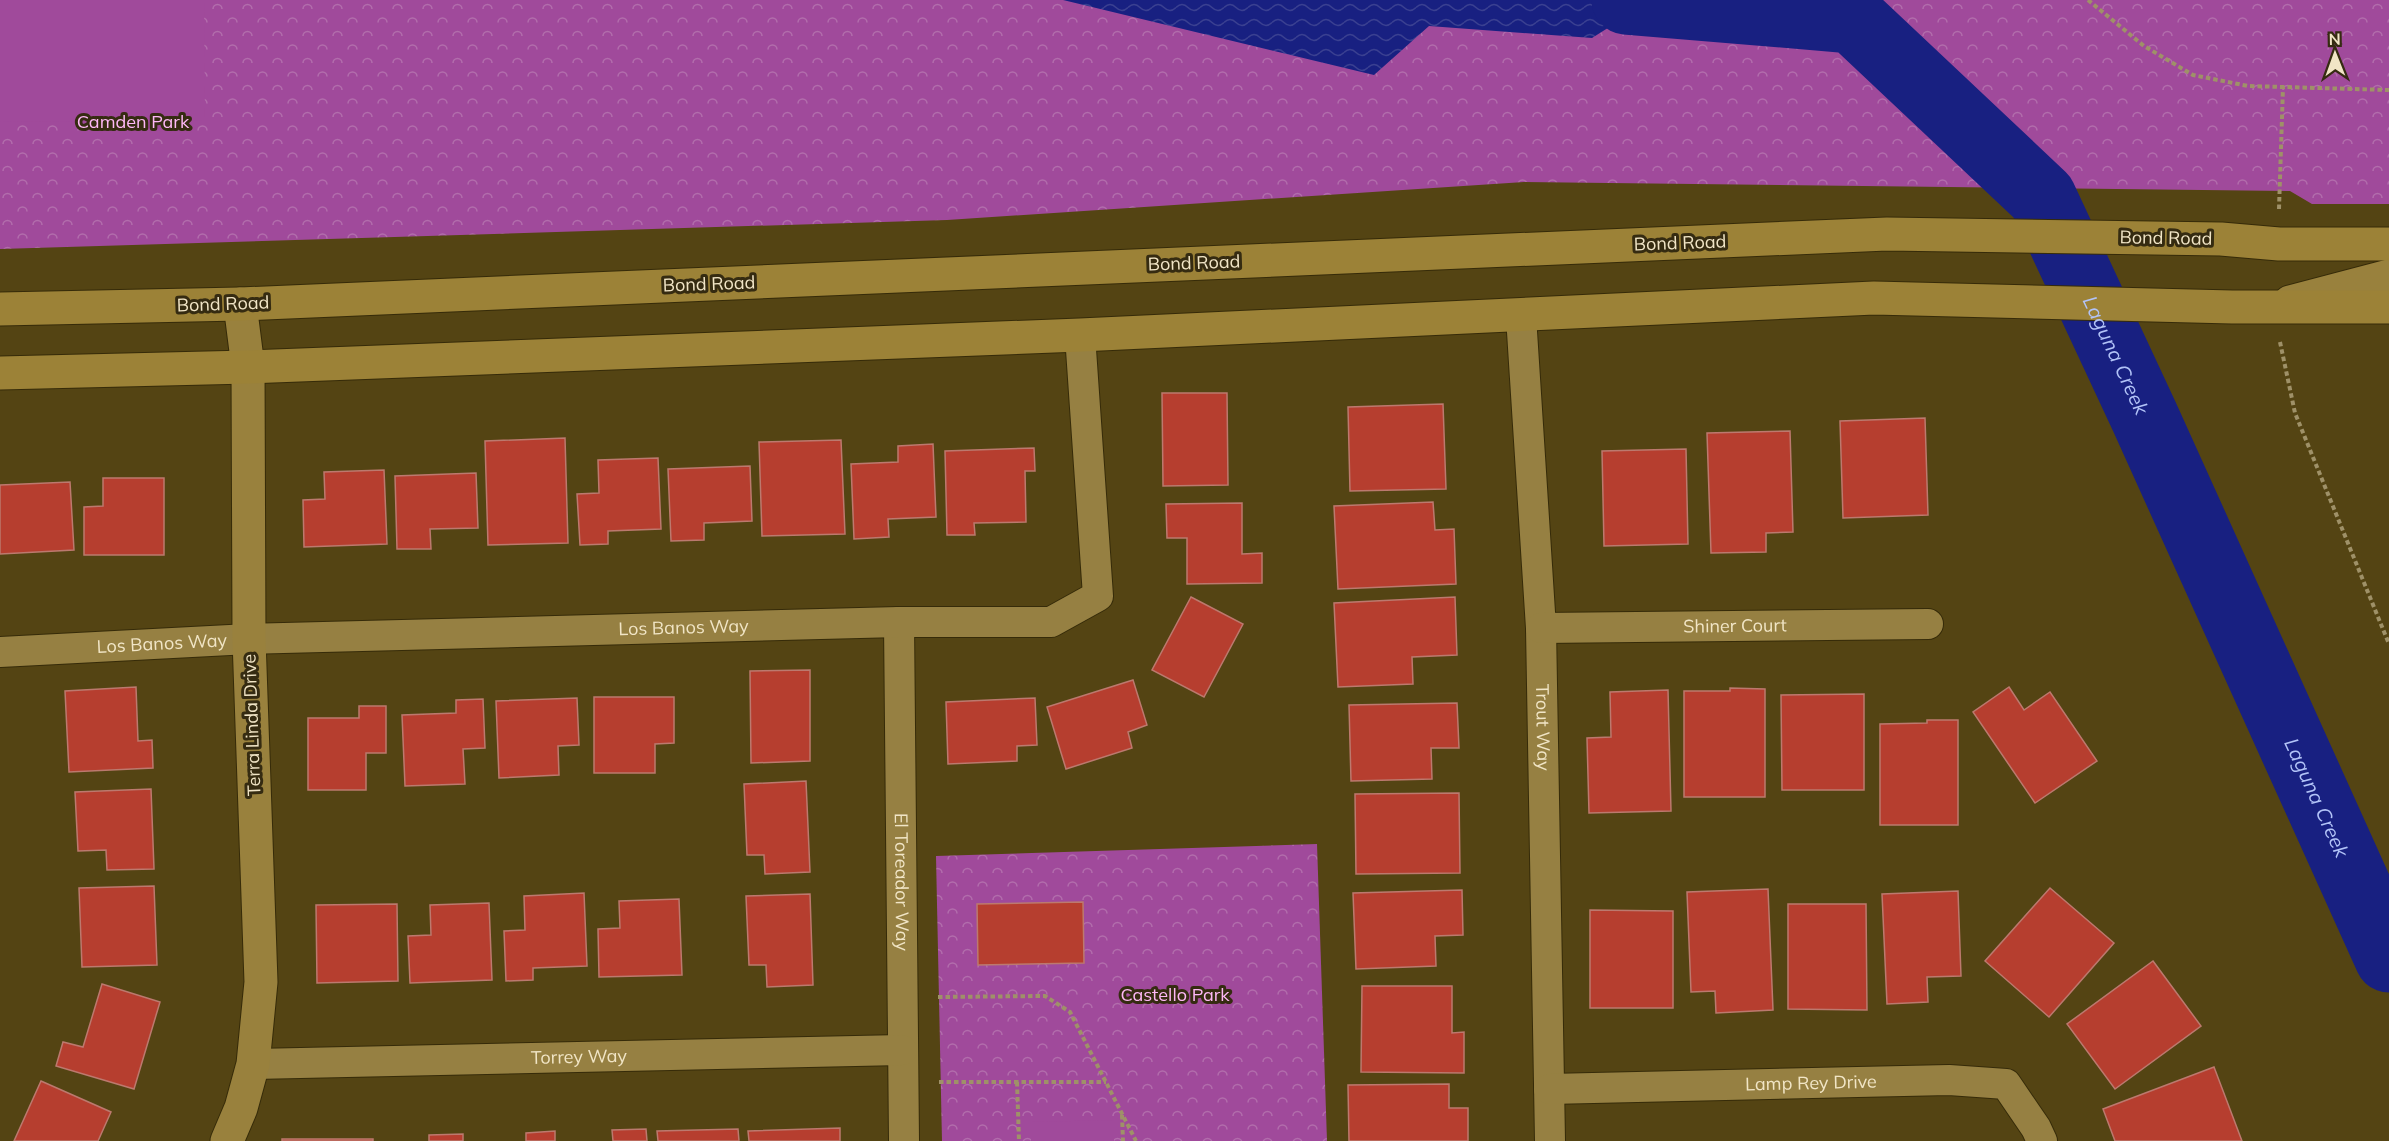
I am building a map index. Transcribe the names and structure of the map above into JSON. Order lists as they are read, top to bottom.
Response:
{
  "streets": {
    "main road": ["Bond Road"],
    "street": [
      "Shiner Court",
      "Los Banos Way",
      "Terra Linda Drive",
      "Trout Way",
      "El Toreador Way",
      "Torrey Way",
      "Lamp Rey Drive"
    ]
  },
  "crossings": [
    ["Bond Road", "Terra Linda Drive"],
    ["Shiner Court", "Trout Way"],
    ["Los Banos Way", "Terra Linda Drive"],
    ["Los Banos Way", "El Toreador Way"],
    ["Terra Linda Drive", "Torrey Way"],
    ["Trout Way", "Lamp Rey Drive"],
    ["El Toreador Way", "Torrey Way"]
  ],
  "water": ["Laguna Creek"],
  "parks": ["Camden Park", "Castello Park"],
  "north": "top"
}
